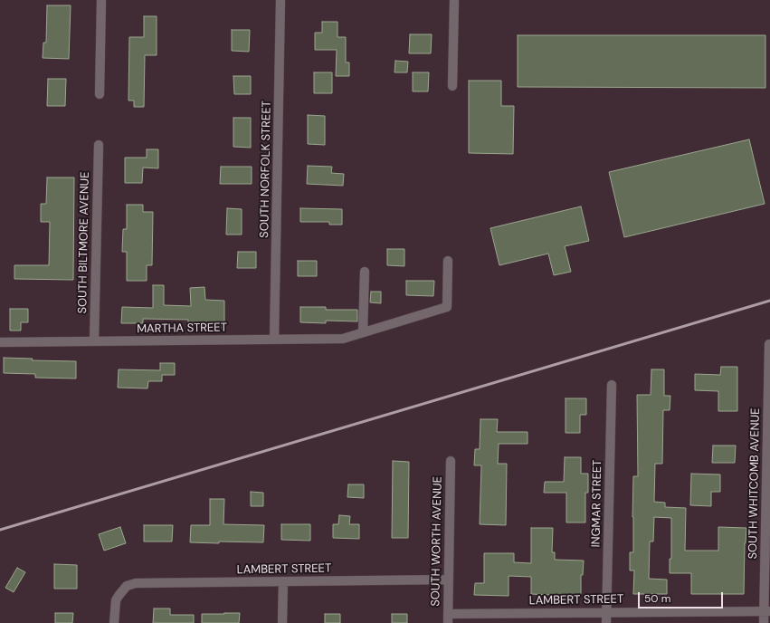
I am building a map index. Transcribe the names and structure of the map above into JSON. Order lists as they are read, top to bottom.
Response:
{
  "streets": {
    "street": [
      "SOUTH NORFOLK STREET",
      "SOUTH BILTMORE AVENUE",
      "MARTHA STREET",
      "SOUTH WHITCOMB AVENUE",
      "INGMAR STREET",
      "SOUTH WORTH AVENUE",
      "LAMBERT STREET"
    ]
  },
  "crossings": [
    ["SOUTH NORFOLK STREET", "MARTHA STREET"],
    ["SOUTH BILTMORE AVENUE", "MARTHA STREET"],
    ["SOUTH WHITCOMB AVENUE", "LAMBERT STREET"],
    ["INGMAR STREET", "LAMBERT STREET"],
    ["SOUTH WORTH AVENUE", "LAMBERT STREET"]
  ],
  "scale_bar": "50 m"
}
